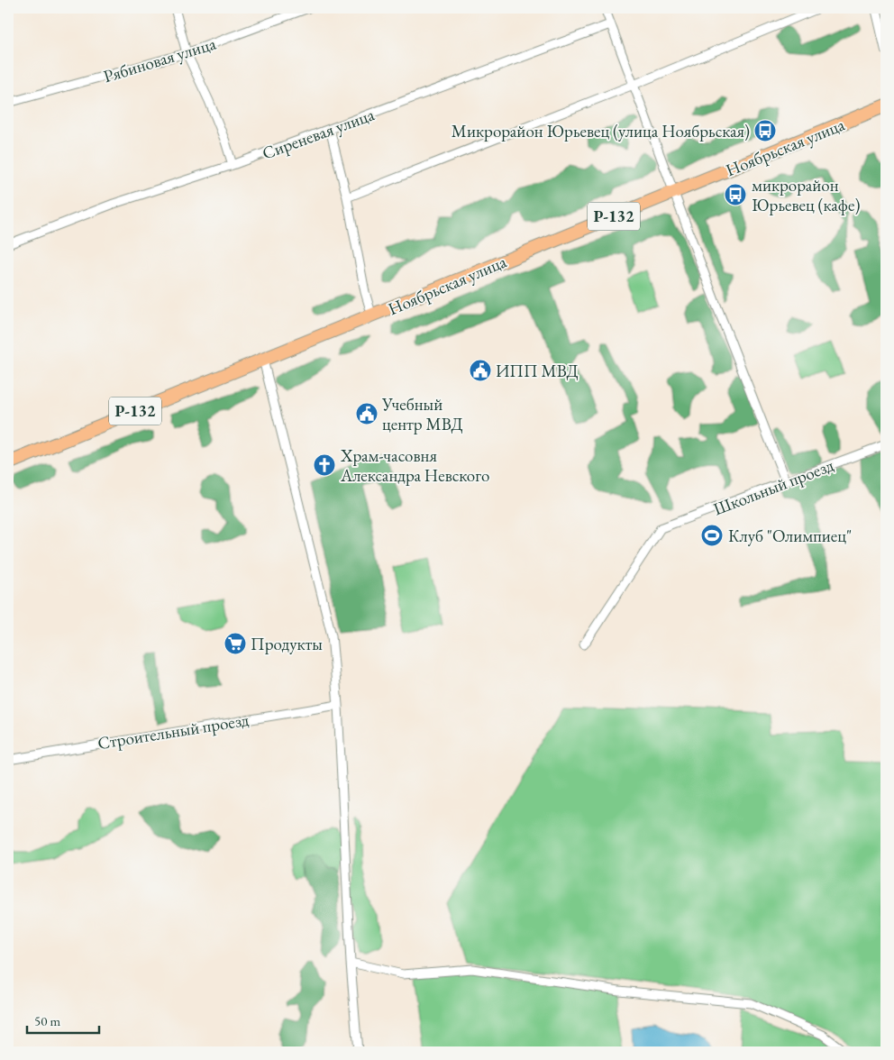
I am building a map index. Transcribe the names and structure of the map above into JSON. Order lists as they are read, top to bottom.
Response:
{
  "streets": {
    "highway": ["Ноябрьская улица", "Р-132"],
    "street": [
      "Рябиновая улица",
      "Сиреневая улица",
      "Школьный проезд",
      "Строительный проезд"
    ]
  },
  "places": {
    "bus stop": ["Микрорайон Юрьевец (улица Ноябрьская)", "микрорайон Юрьевец (кафе)"],
    "public building": ["ИПП МВД", "Учебный центр МВД"],
    "church": ["Храм-часовня Александра Невского"],
    "sports": ["Клуб \"Олимпиец\""],
    "supermarket": ["Продукты"]
  },
  "scale_bar": "50 m"
}
